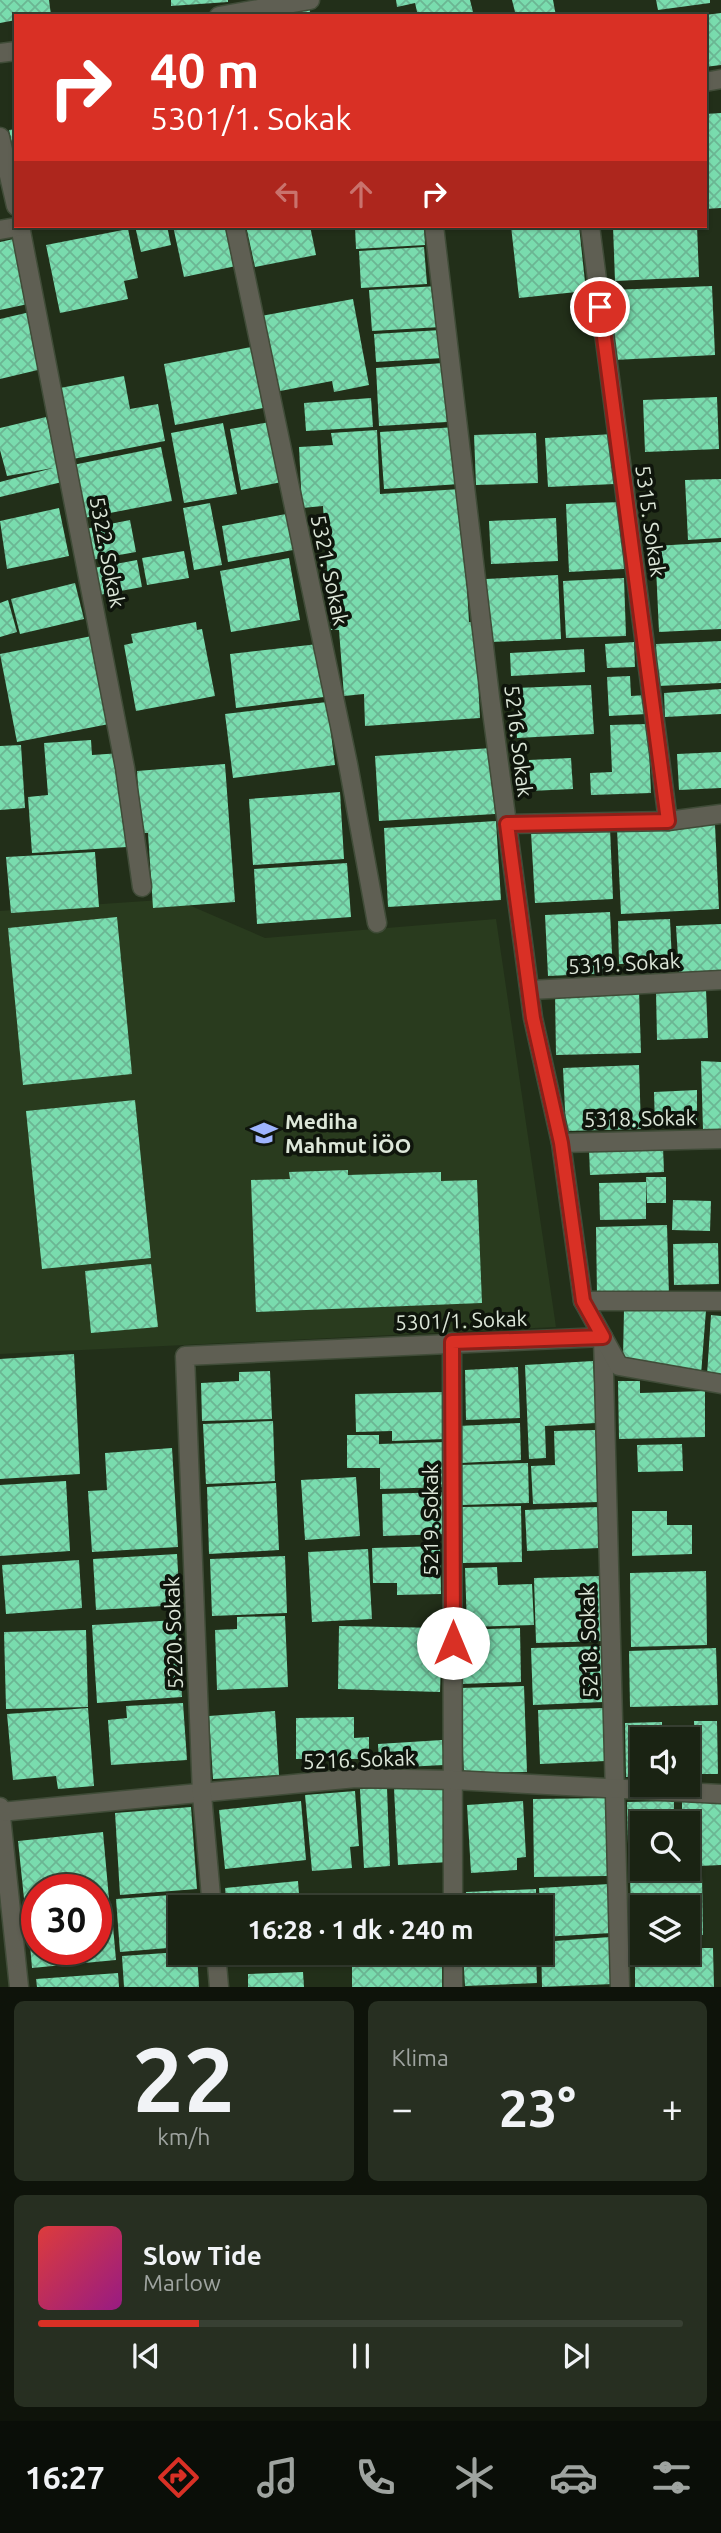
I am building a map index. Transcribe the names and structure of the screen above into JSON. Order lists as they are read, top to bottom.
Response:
{
  "streets": {
    "street": [
      "5315. Sokak",
      "5322. Sokak",
      "5321. Sokak",
      "5216. Sokak",
      "5319. Sokak",
      "5318. Sokak",
      "5301/1. Sokak",
      "5219. Sokak",
      "5220. Sokak",
      "5218. Sokak"
    ]
  },
  "crossings": [
    ["5216. Sokak", "5319. Sokak"],
    ["5216. Sokak", "5318. Sokak"],
    ["5216. Sokak", "5219. Sokak"],
    ["5216. Sokak", "5220. Sokak"],
    ["5216. Sokak", "5218. Sokak"],
    ["5301/1. Sokak", "5219. Sokak"],
    ["5301/1. Sokak", "5220. Sokak"],
    ["5301/1. Sokak", "5218. Sokak"]
  ],
  "places": {
    "school or university": ["Mediha Mahmut İÖO"]
  },
  "page": {
    "turn": ["40 m", "5301/1. Sokak"],
    "limit": "30",
    "trip": "16:28 · 1 dk · 240 m",
    "tile": [
      ["22", "km/h"],
      "Klima"
    ],
    "heat": ["−", "23°", "+"],
    "song": ["Slow Tide", "Marlow"],
    "tabs": "16:27"
  }
}
